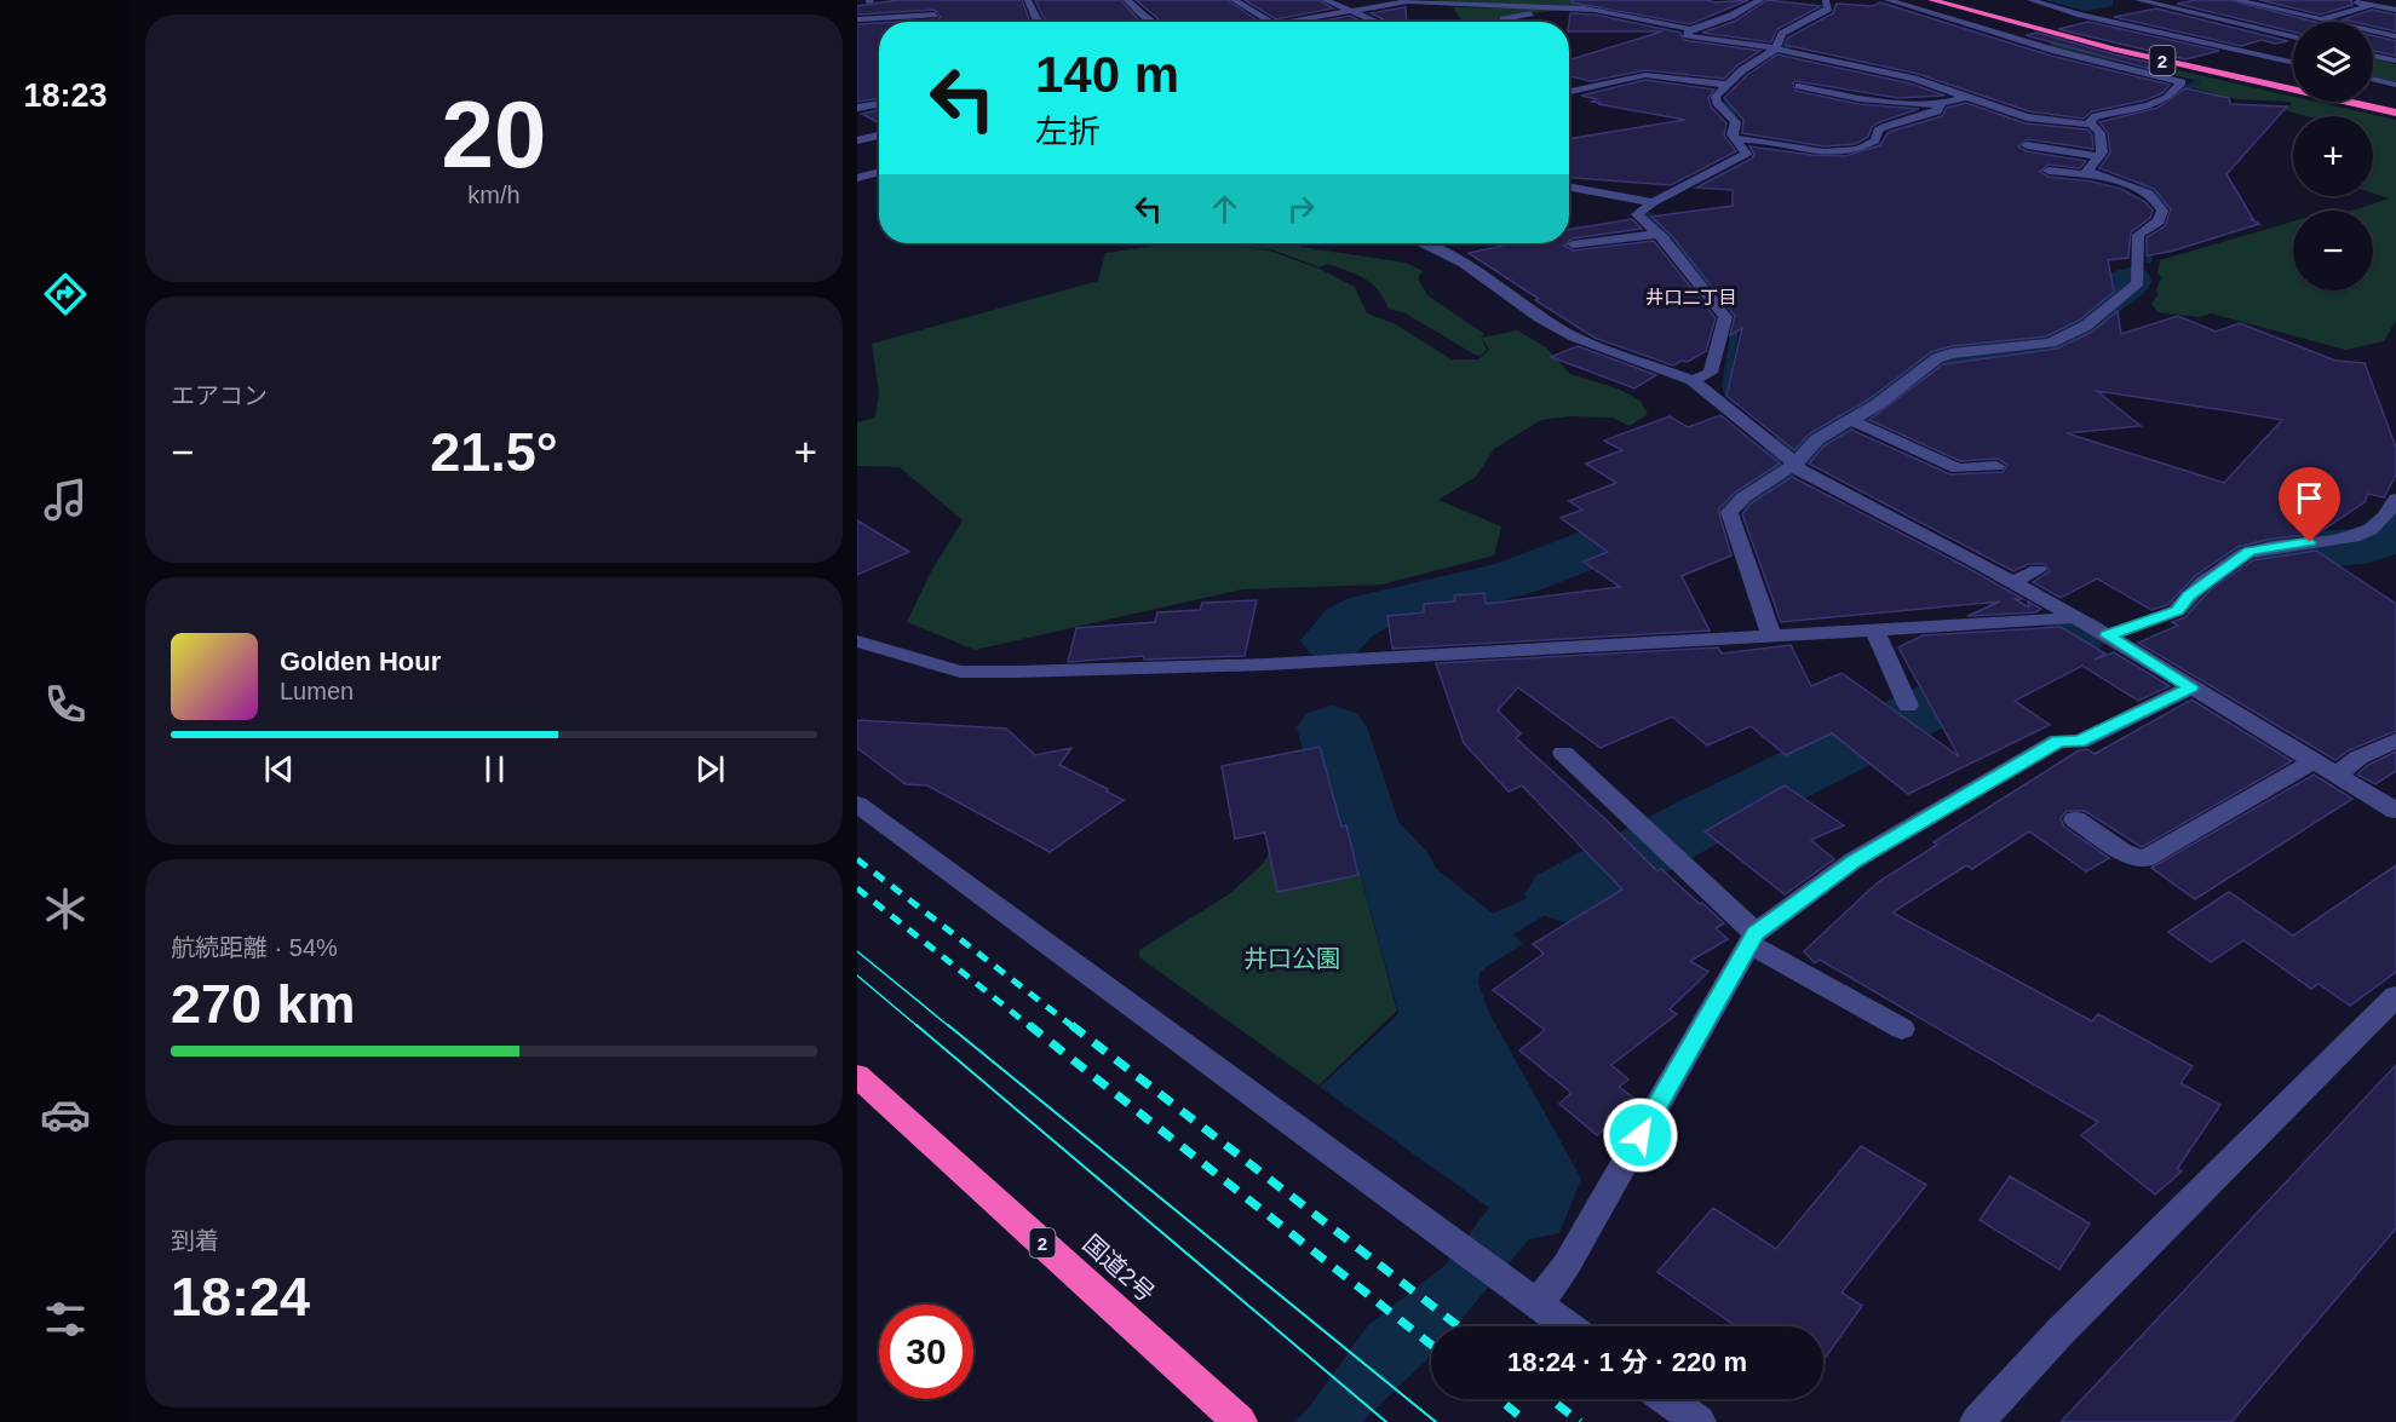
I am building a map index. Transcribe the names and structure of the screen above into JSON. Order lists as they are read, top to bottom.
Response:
{
  "streets": {
    "highway": ["2", "国道2号"]
  },
  "districts": ["井口二丁目"],
  "parks": ["井口公園"],
  "page": {
    "tabs": "18:23",
    "tile": [
      ["20", "km/h"],
      "エアコン",
      ["航続距離 · 54%", "270 km"],
      ["到着", "18:24"]
    ],
    "map_buttons": ["+", "−"],
    "turn": ["140 m", "左折"],
    "heat": ["−", "21.5°", "+"],
    "song": ["Golden Hour", "Lumen"],
    "limit": "30",
    "trip": "18:24 · 1 分 · 220 m"
  }
}
